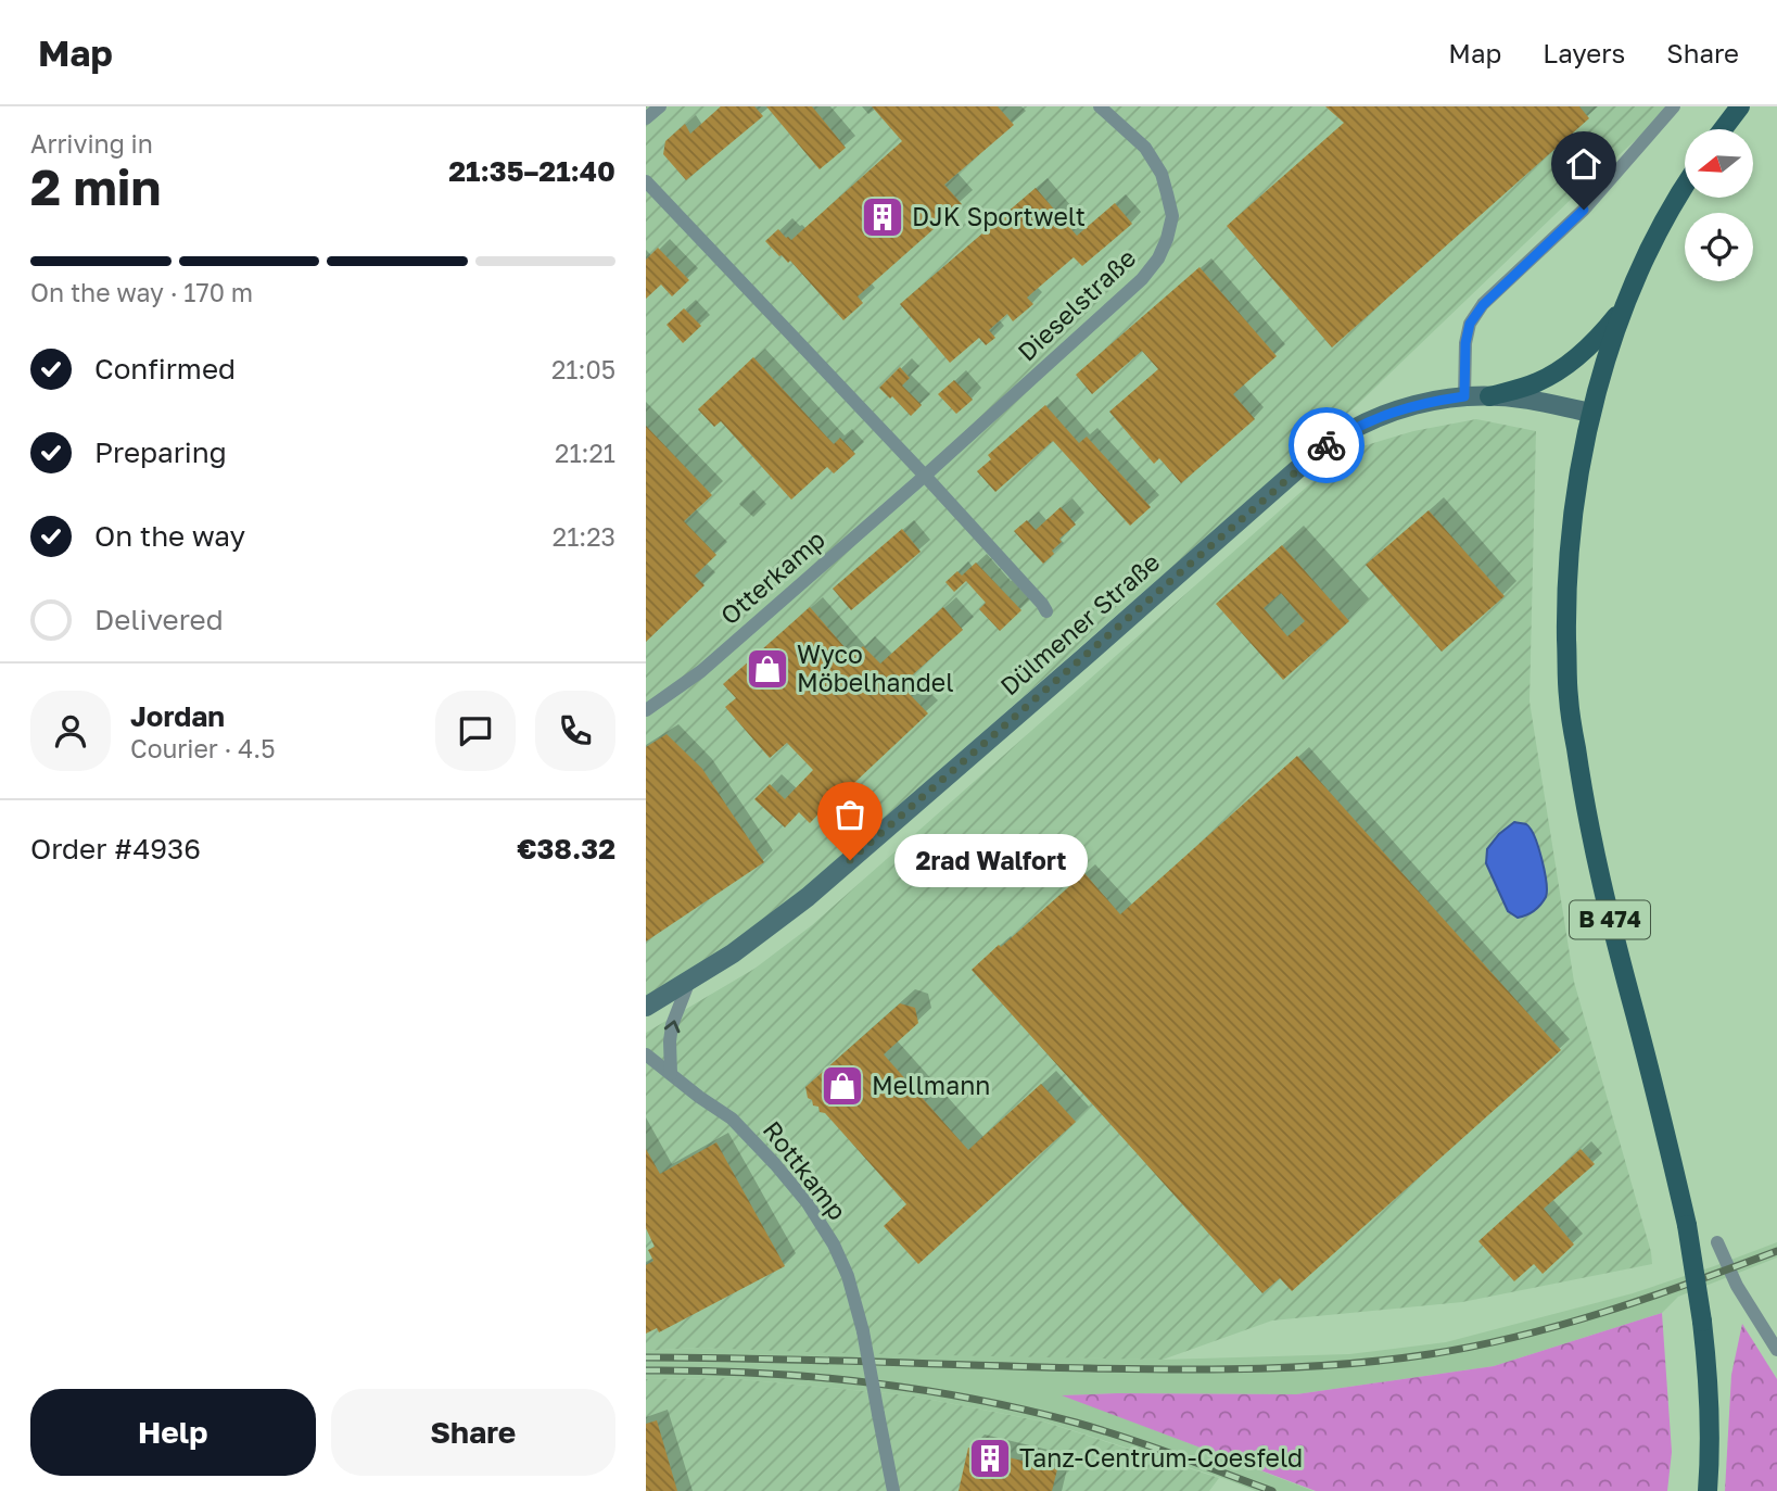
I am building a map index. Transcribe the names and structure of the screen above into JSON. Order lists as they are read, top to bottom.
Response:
{
  "streets": {
    "main road": ["B 474"],
    "street": [
      "Dieselstraße",
      "Otterkamp",
      "Dülmener Straße",
      "Rottkamp"
    ]
  },
  "crossings": [
    ["Dieselstraße", "Otterkamp"],
    ["Dülmener Straße", "B 474"]
  ],
  "places": {
    "building": ["DJK Sportwelt", "Tanz-Centrum-Coesfeld"],
    "shop": ["Wyco Möbelhandel", "Mellmann"],
    "other": ["2rad Walfort"]
  },
  "north": "left",
  "page": {
    "header": "Map",
    "nav": ["Map", "Layers", "Share"],
    "heading": ["2 min", "Arriving in", "21:35–21:40"],
    "panel": [
      "Jordan",
      "Courier · 4.5",
      "Order #4936",
      "€38.32"
    ],
    "bar": "On the way · 170 m",
    "list": [
      ["Confirmed", "21:05"],
      ["Preparing", "21:21"],
      ["On the way", "21:23"],
      "Delivered"
    ],
    "bubble": "2rad Walfort",
    "buttons": ["Help", "Share"]
  }
}
